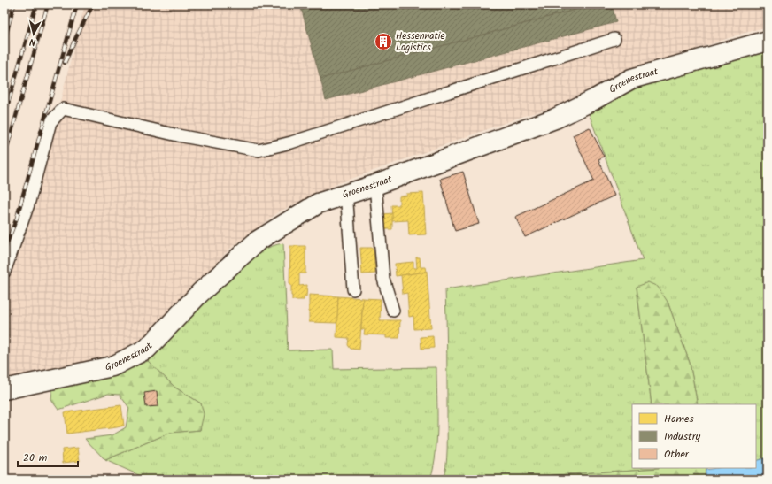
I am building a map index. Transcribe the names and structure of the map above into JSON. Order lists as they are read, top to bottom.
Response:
{
  "streets": {
    "street": ["Groenestraat"]
  },
  "places": {
    "building": ["Hessennatie Logistics"]
  },
  "legend": ["Homes", "Industry", "Other"],
  "scale_bar": "20 m",
  "north": "bottom"
}
